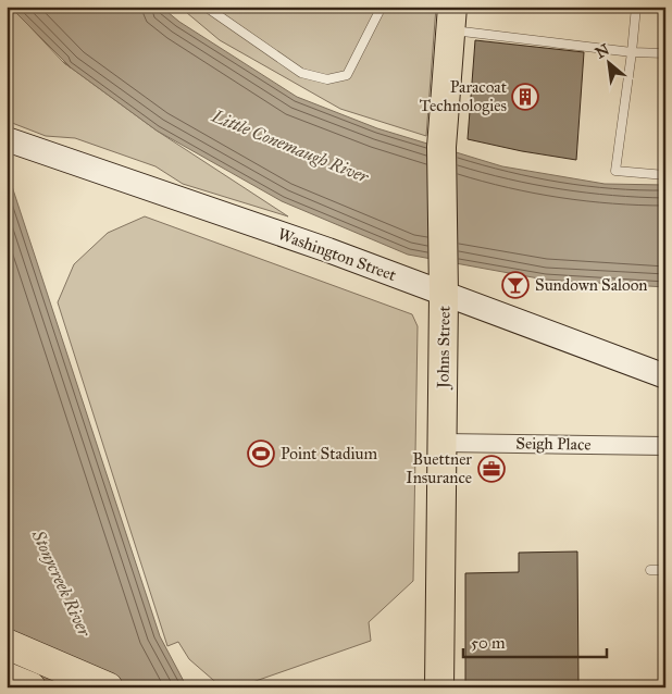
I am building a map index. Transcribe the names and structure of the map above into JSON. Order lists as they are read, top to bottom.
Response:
{
  "streets": {
    "main road": ["Washington Street", "Johns Street"],
    "street": ["Seigh Place"]
  },
  "crossings": [
    ["Washington Street", "Johns Street"],
    ["Johns Street", "Seigh Place"]
  ],
  "water": ["Little Conemaugh River", "Stonycreek River"],
  "places": {
    "building": ["Paracoat Technologies"],
    "bar": ["Sundown Saloon"],
    "sports": ["Point Stadium"],
    "office": ["Buettner Insurance"]
  },
  "scale_bar": "50 m",
  "north": "top left"
}
